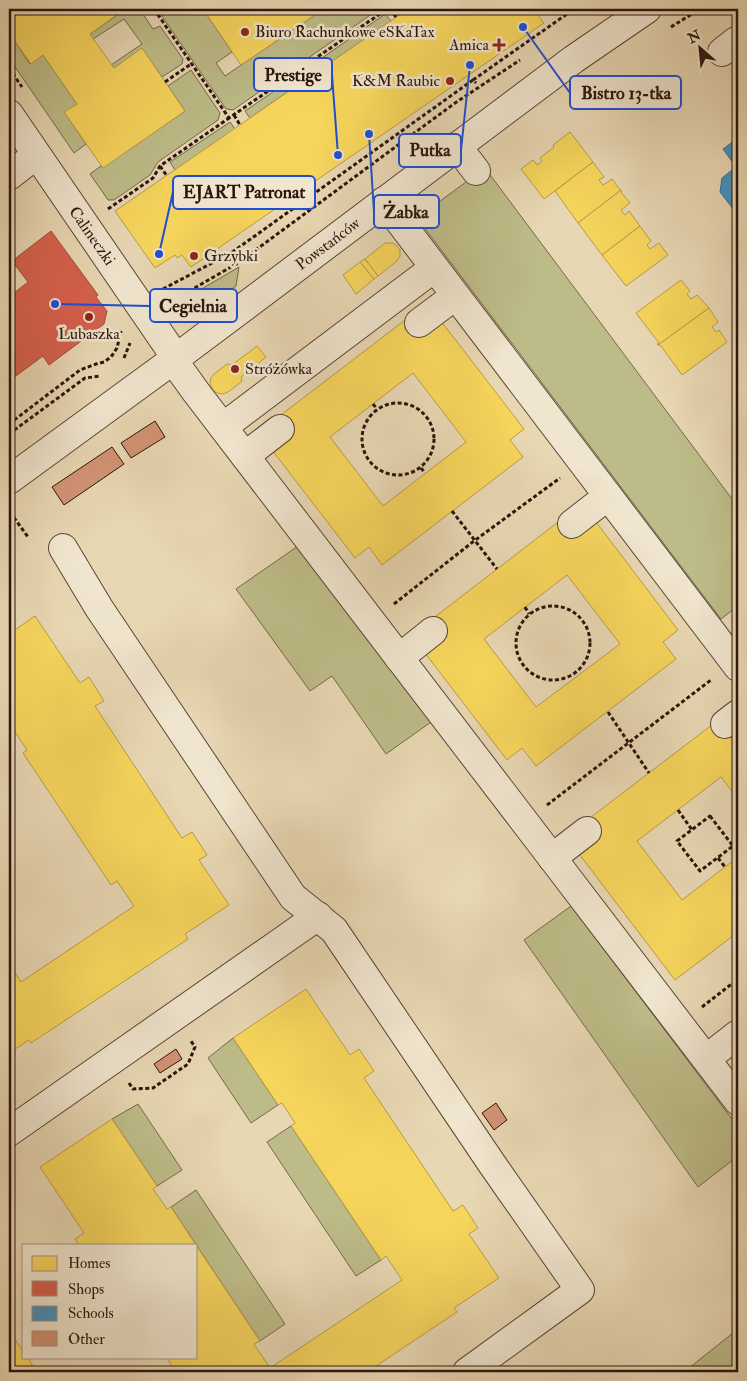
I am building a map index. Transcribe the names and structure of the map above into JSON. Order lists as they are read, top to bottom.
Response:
{
  "streets": {
    "street": ["Calineczki", "Powstańców"]
  },
  "crossings": [
    ["Calineczki", "Powstańców"]
  ],
  "places": {
    "other": [
      "Bistro 13-tka",
      "Biuro Rachunkowe eSKaTax",
      "Putka",
      "K&M Raubic",
      "Żabka",
      "Prestige",
      "EJART Patronat",
      "Grzybki",
      "Cegielnia",
      "Lubaszka",
      "Stróżówka"
    ],
    "health": ["Amica"]
  },
  "legend": [
    "Homes",
    "Shops",
    "Schools",
    "Other"
  ],
  "north": "top left"
}
